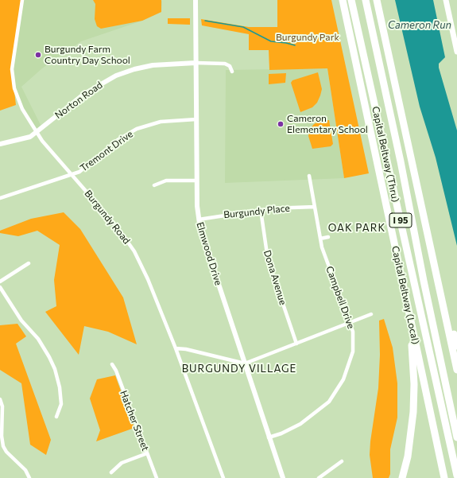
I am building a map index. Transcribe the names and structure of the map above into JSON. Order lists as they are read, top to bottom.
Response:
{
  "streets": {
    "highway": ["Capital Beltway (Thru)", "I 95", "Capital Beltway (Local)"],
    "street": [
      "Norton Road",
      "Tremont Drive",
      "Burgundy Place",
      "Burgundy Road",
      "Elmwood Drive",
      "Dona Avenue",
      "Campbell Drive",
      "Hatcher Street"
    ]
  },
  "crossings": [
    ["Norton Road", "Burgundy Road"],
    ["Norton Road", "Elmwood Drive"],
    ["Tremont Drive", "Burgundy Road"],
    ["Tremont Drive", "Elmwood Drive"],
    ["Burgundy Place", "Elmwood Drive"],
    ["Burgundy Place", "Dona Avenue"],
    ["Burgundy Place", "Campbell Drive"],
    ["Elmwood Drive", "Campbell Drive"]
  ],
  "districts": ["OAK PARK", "BURGUNDY VILLAGE"],
  "water": ["Cameron Run"],
  "parks": ["Burgundy Park"],
  "places": ["Burgundy Farm Country Day School", "Cameron Elementary School"]
}
